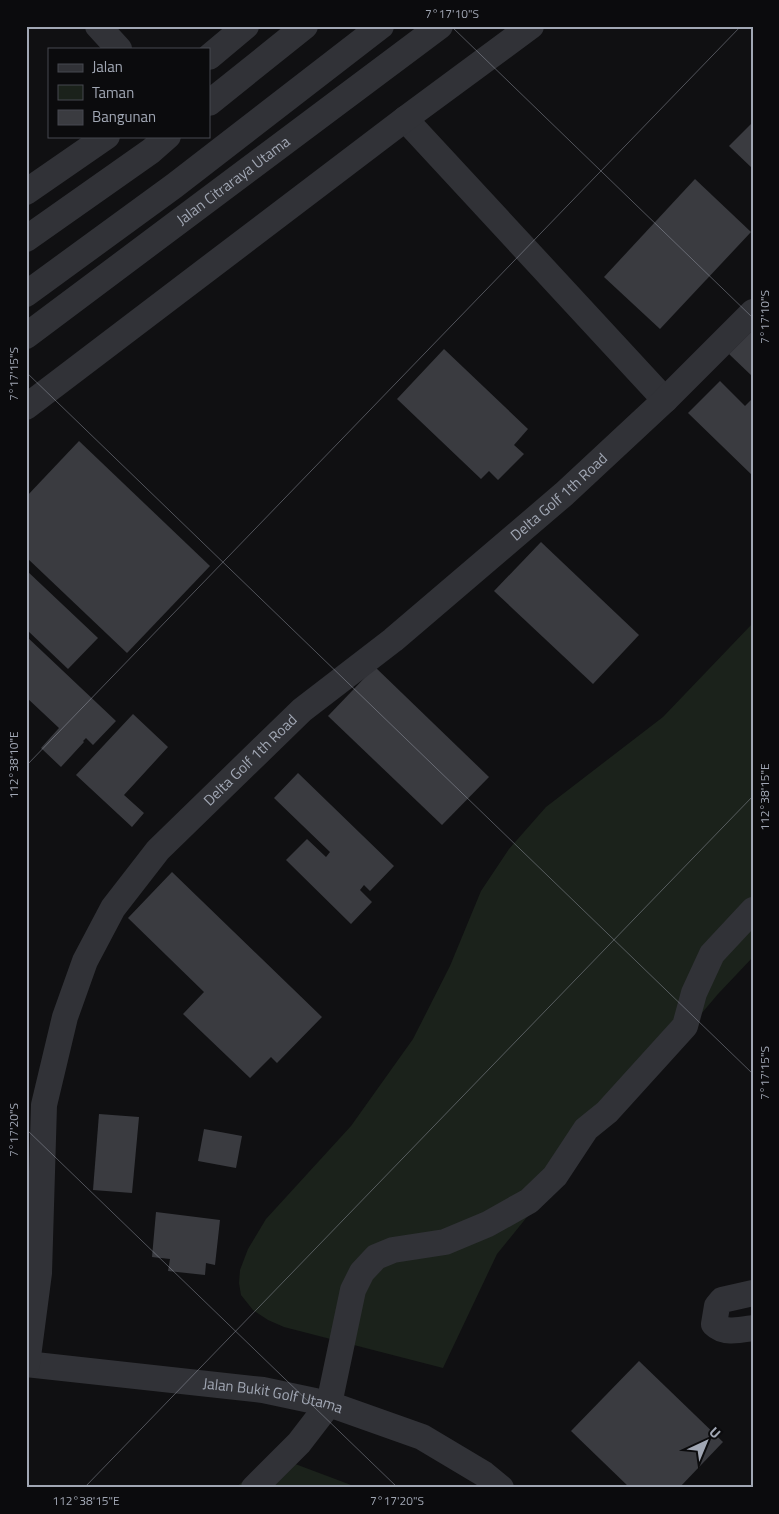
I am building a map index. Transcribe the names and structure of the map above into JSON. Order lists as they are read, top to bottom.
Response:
{
  "streets": {
    "street": ["Jalan Citraraya Utama", "Delta Golf 1th Road", "Jalan Bukit Golf Utama"]
  },
  "crossings": [
    ["Delta Golf 1th Road", "Jalan Bukit Golf Utama"]
  ],
  "legend": ["Jalan", "Taman", "Bangunan"],
  "north": "top right",
  "coordinates": [
    "7°17'10\"S",
    "7°17'15\"S",
    "112°38'10\"E",
    "112°38'15\"E",
    "7°17'20\"S"
  ]
}
